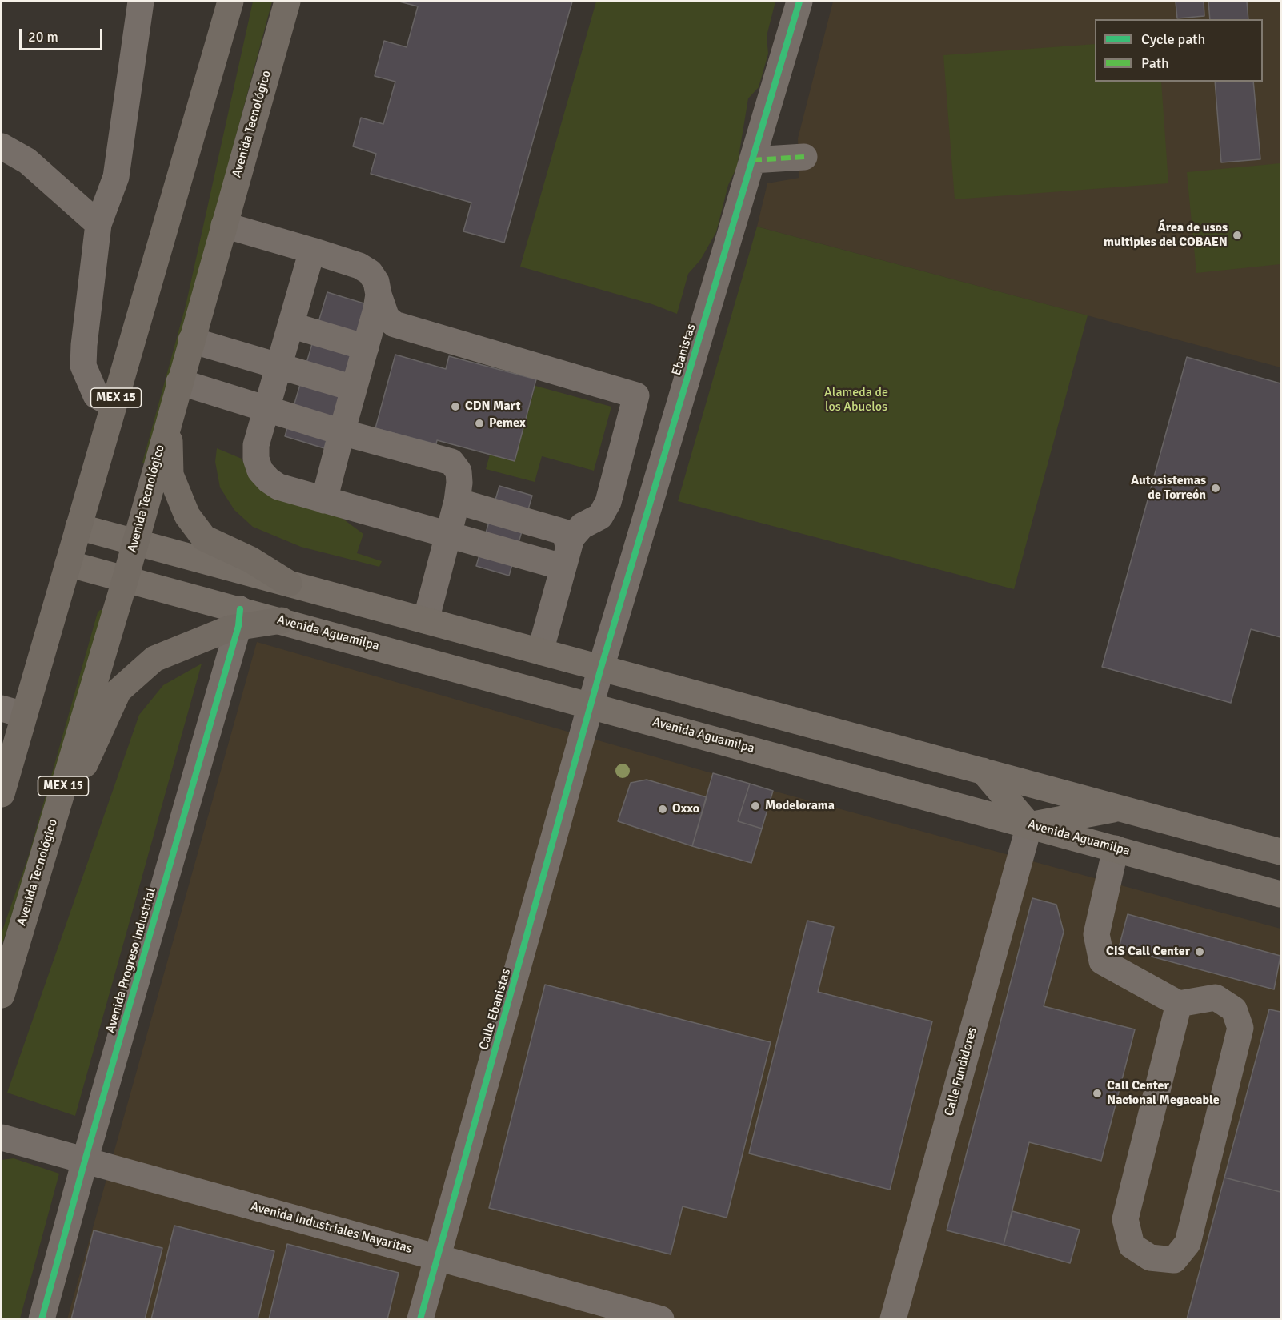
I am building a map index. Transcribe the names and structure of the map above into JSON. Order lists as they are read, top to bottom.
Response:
{
  "streets": {
    "highway": ["Avenida Tecnológico", "MEX 15"],
    "main road": ["Avenida Aguamilpa"],
    "street": [
      "Ebanistas",
      "Avenida Progreso Industrial",
      "Calle Ebanistas",
      "Calle Fundidores",
      "Avenida Industriales Nayaritas"
    ]
  },
  "crossings": [
    ["Ebanistas", "Avenida Aguamilpa"],
    ["Ebanistas", "Calle Ebanistas"],
    ["Avenida Aguamilpa", "Calle Ebanistas"],
    ["Avenida Aguamilpa", "Calle Fundidores"],
    ["Avenida Progreso Industrial", "Avenida Industriales Nayaritas"],
    ["Calle Ebanistas", "Avenida Industriales Nayaritas"]
  ],
  "parks": ["Alameda de los Abuelos"],
  "places": [
    "Área de usos multiples del COBAEN",
    "CDN Mart",
    "Pemex",
    "Autosistemas de Torreón",
    "Modelorama",
    "Oxxo",
    "CIS Call Center",
    "Call Center Nacional Megacable"
  ],
  "legend": ["Cycle path", "Path"],
  "scale_bar": "20 m"
}
